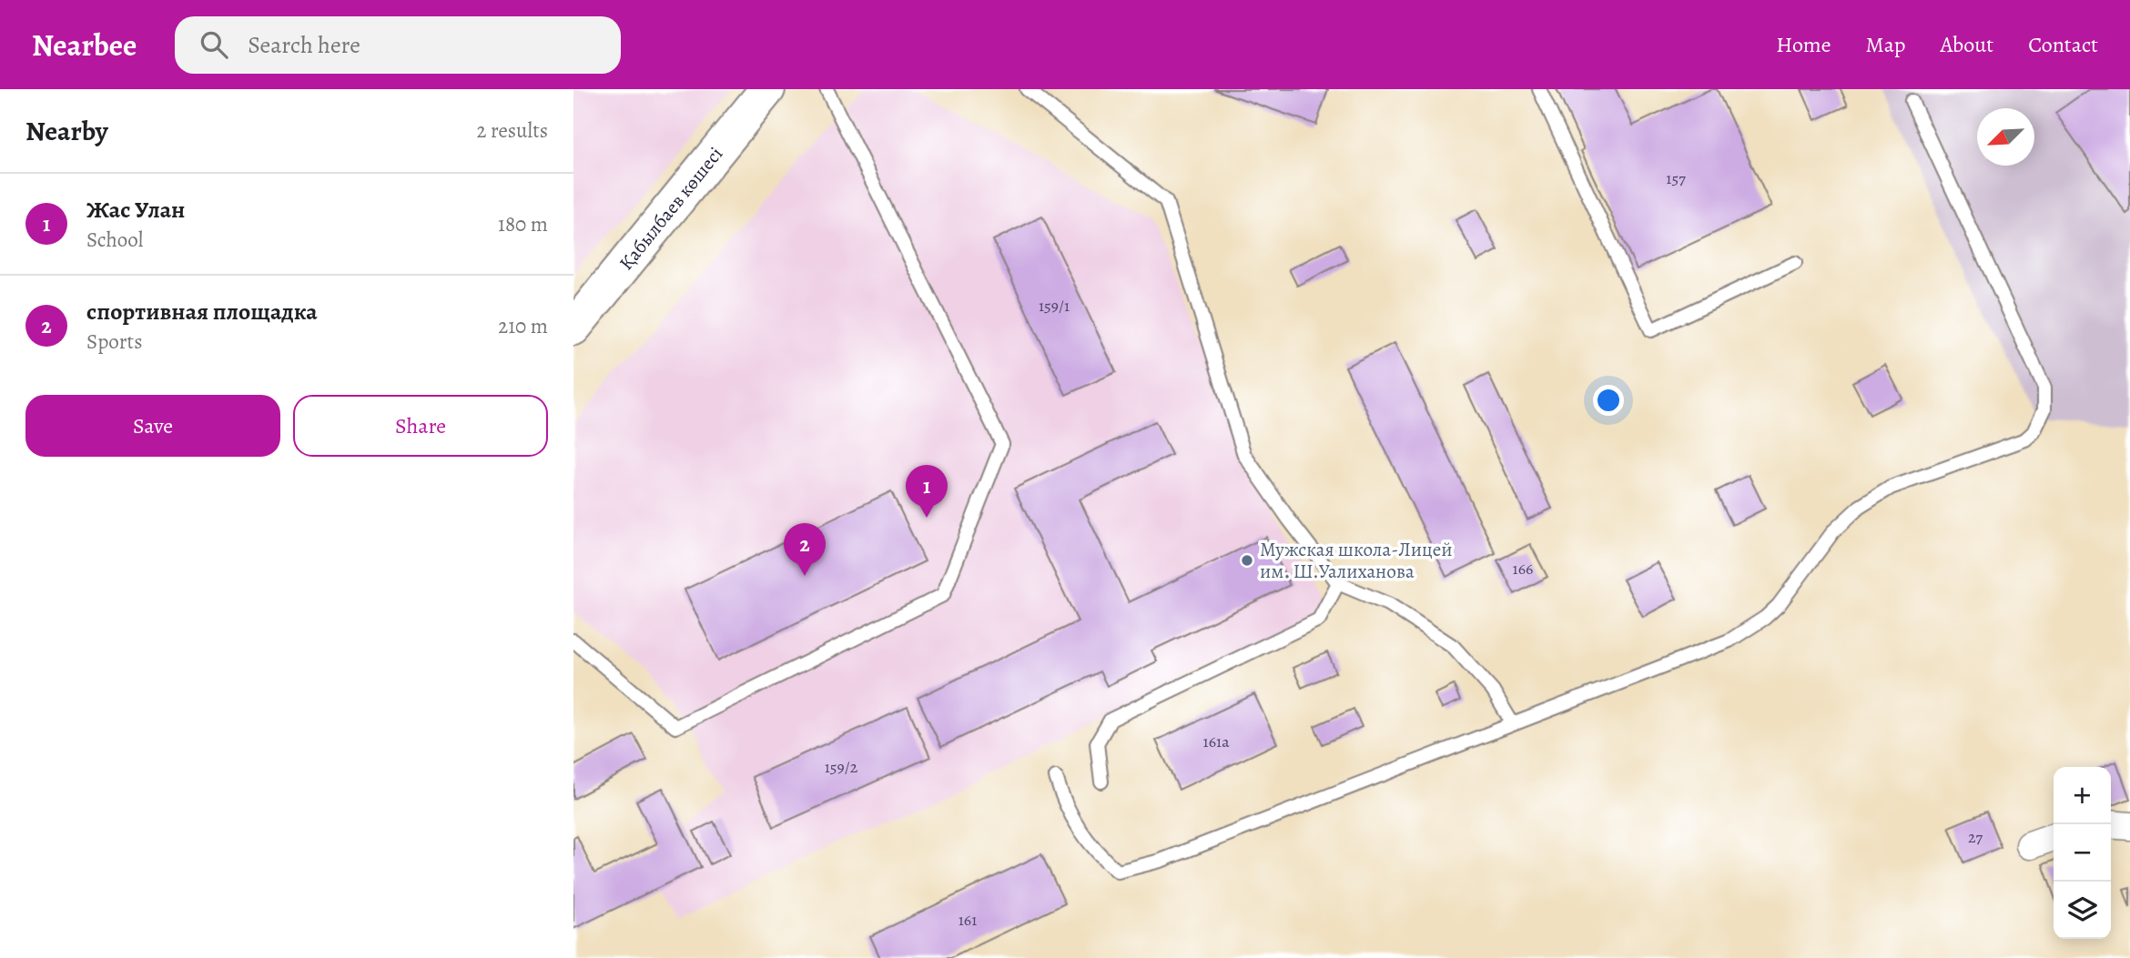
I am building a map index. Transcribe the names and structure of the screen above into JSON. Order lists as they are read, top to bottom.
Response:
{
  "streets": {
    "main road": ["Қабылбаев көшесі"]
  },
  "places": ["Мужская школа-Лицей им. Ш.Уалиханова"],
  "house_numbers": [
    "157",
    "159/1",
    "166",
    "161а",
    "159/2",
    "27",
    "161"
  ],
  "north": "bottom left",
  "page": {
    "header": "Nearbee",
    "search": "Search here",
    "nav": [
      "Home",
      "Map",
      "About",
      "Contact"
    ],
    "heading": ["Nearby", "2 results"],
    "list": [
      {
        "mark": "1",
        "name": "Жас Улан",
        "note": "School",
        "value": "180 m"
      },
      {
        "mark": "2",
        "name": "спортивная площадка",
        "note": "Sports",
        "value": "210 m"
      }
    ],
    "buttons": ["Save", "Share"],
    "pins": ["1", "2"],
    "map_buttons": ["+", "−"]
  }
}
